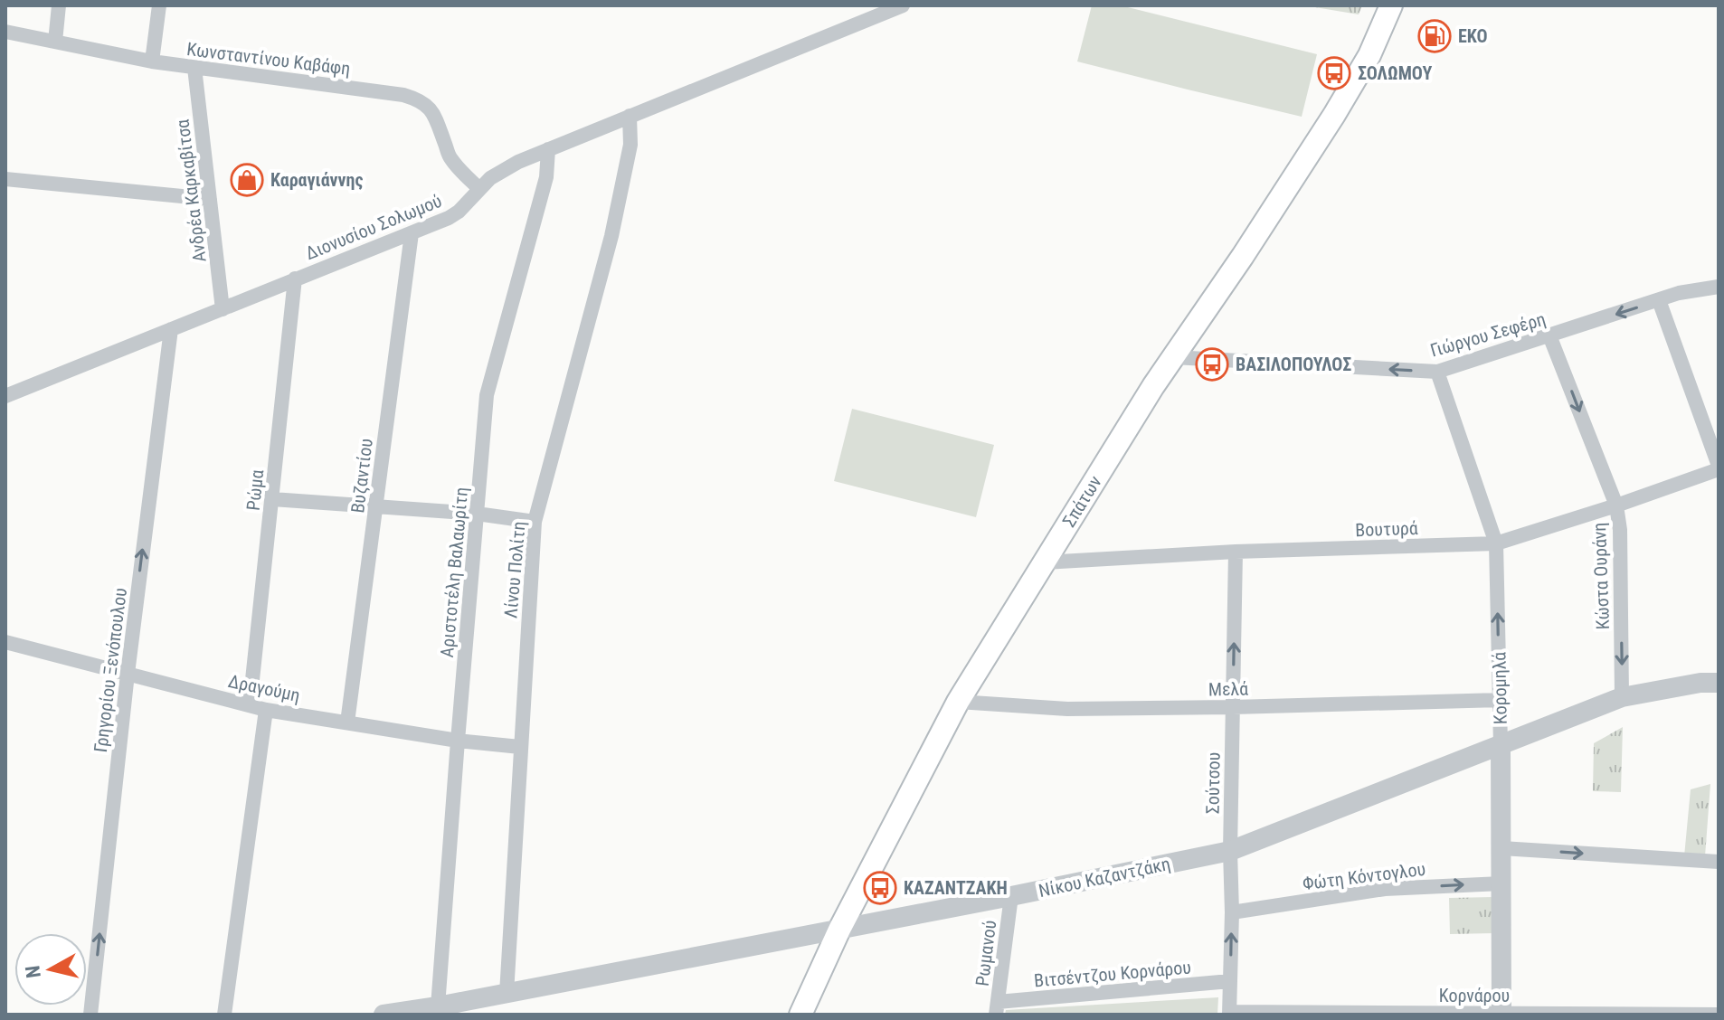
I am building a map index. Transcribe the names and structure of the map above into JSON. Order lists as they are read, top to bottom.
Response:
{
  "streets": {
    "main road": ["Σπάτων"],
    "street": [
      "Κωνσταντίνου Καβάφη",
      "Ανδρέα Καρκαβίτσα",
      "Διονυσίου Σολωμού",
      "Γιώργου Σεφέρη",
      "Βυζαντίου",
      "Ρώμα",
      "Βουτυρά",
      "Λίνου Πολίτη",
      "Αριστοτέλη Βαλαωρίτη",
      "Κώστα Ουράνη",
      "Γρηγορίου Ξενόπουλου",
      "Δραγούμη",
      "Κορομηλά",
      "Μελά",
      "Σούτσου",
      "Φώτη Κόντογλου",
      "Νίκου Καζαντζάκη",
      "Ρωμανού",
      "Βιτσέντζου Κορνάρου",
      "Κορνάρου"
    ]
  },
  "crossings": [
    ["Κωνσταντίνου Καβάφη", "Ανδρέα Καρκαβίτσα"],
    ["Κωνσταντίνου Καβάφη", "Διονυσίου Σολωμού"],
    ["Ανδρέα Καρκαβίτσα", "Διονυσίου Σολωμού"],
    ["Διονυσίου Σολωμού", "Βυζαντίου"],
    ["Διονυσίου Σολωμού", "Ρώμα"],
    ["Διονυσίου Σολωμού", "Λίνου Πολίτη"],
    ["Διονυσίου Σολωμού", "Αριστοτέλη Βαλαωρίτη"],
    ["Διονυσίου Σολωμού", "Γρηγορίου Ξενόπουλου"],
    ["Γιώργου Σεφέρη", "Σπάτων"],
    ["Γιώργου Σεφέρη", "Κώστα Ουράνη"],
    ["Γιώργου Σεφέρη", "Κορομηλά"],
    ["Βυζαντίου", "Δραγούμη"],
    ["Ρώμα", "Δραγούμη"],
    ["Σπάτων", "Βουτυρά"],
    ["Σπάτων", "Μελά"],
    ["Σπάτων", "Νίκου Καζαντζάκη"],
    ["Βουτυρά", "Κώστα Ουράνη"],
    ["Βουτυρά", "Κορομηλά"],
    ["Βουτυρά", "Σούτσου"],
    ["Λίνου Πολίτη", "Δραγούμη"],
    ["Λίνου Πολίτη", "Νίκου Καζαντζάκη"],
    ["Αριστοτέλη Βαλαωρίτη", "Δραγούμη"],
    ["Αριστοτέλη Βαλαωρίτη", "Νίκου Καζαντζάκη"],
    ["Κώστα Ουράνη", "Νίκου Καζαντζάκη"],
    ["Γρηγορίου Ξενόπουλου", "Δραγούμη"],
    ["Κορομηλά", "Μελά"],
    ["Κορομηλά", "Φώτη Κόντογλου"],
    ["Κορομηλά", "Νίκου Καζαντζάκη"],
    ["Κορομηλά", "Κορνάρου"],
    ["Μελά", "Σούτσου"],
    ["Σούτσου", "Φώτη Κόντογλου"],
    ["Σούτσου", "Νίκου Καζαντζάκη"],
    ["Σούτσου", "Βιτσέντζου Κορνάρου"],
    ["Σούτσου", "Κορνάρου"],
    ["Νίκου Καζαντζάκη", "Ρωμανού"],
    ["Ρωμανού", "Βιτσέντζου Κορνάρου"]
  ],
  "one_way": [
    "Γιώργου Σεφέρη",
    "Γρηγορίου Ξενόπουλου",
    "Σούτσου",
    "Φώτη Κόντογλου"
  ],
  "places": {
    "fuel station": ["EKO"],
    "bus stop": ["ΣΟΛΩΜΟΥ", "ΒΑΣΙΛΟΠΟΥΛΟΣ", "ΚΑΖΑΝΤΖΑΚΗ"],
    "shop": ["Καραγιάννης"]
  },
  "north": "left"
}
